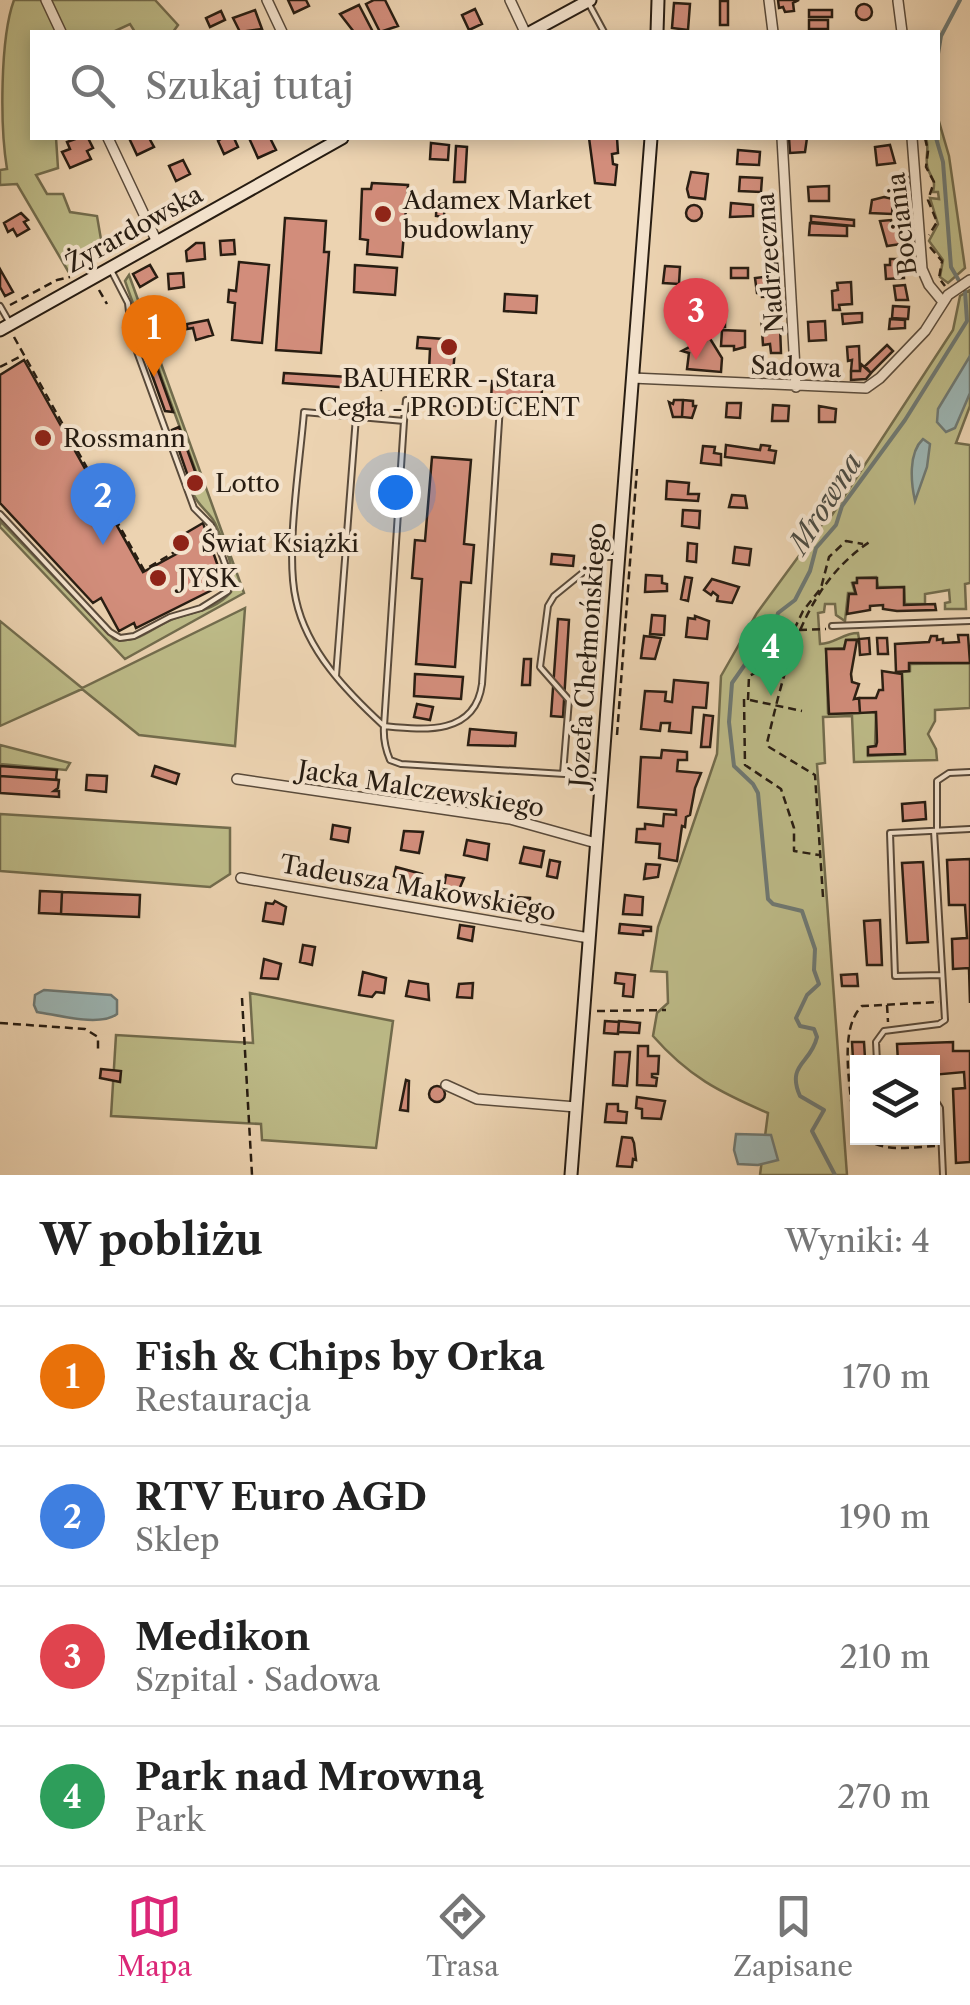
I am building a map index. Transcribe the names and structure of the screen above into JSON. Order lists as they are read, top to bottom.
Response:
{
  "streets": {
    "street": [
      "Bociania",
      "Żyrardowska",
      "Nadrzeczna",
      "Sadowa",
      "Józefa Chełmońskiego",
      "Jacka Malczewskiego",
      "Tadeusza Makowskiego"
    ]
  },
  "crossings": [
    ["Bociania", "Sadowa"],
    ["Nadrzeczna", "Sadowa"],
    ["Sadowa", "Józefa Chełmońskiego"],
    ["Józefa Chełmońskiego", "Jacka Malczewskiego"],
    ["Józefa Chełmońskiego", "Tadeusza Makowskiego"]
  ],
  "water": ["Mrowna"],
  "places": [
    "Adamex Market budowlany",
    "BAUHERR - Stara Cegła - PRODUCENT",
    "Rossmann",
    "Lotto",
    "Świat Książki",
    "JYSK"
  ],
  "page": {
    "search": "Szukaj tutaj",
    "pins": [
      "3",
      "1",
      "2",
      "4"
    ],
    "heading": ["W pobliżu", "Wyniki: 4"],
    "list": [
      {
        "mark": "1",
        "name": "Fish & Chips by Orka",
        "note": "Restauracja",
        "value": "170 m"
      },
      {
        "mark": "2",
        "name": "RTV Euro AGD",
        "note": "Sklep",
        "value": "190 m"
      },
      {
        "mark": "3",
        "name": "Medikon",
        "note": "Szpital · Sadowa",
        "value": "210 m"
      },
      {
        "mark": "4",
        "name": "Park nad Mrowną",
        "note": "Park",
        "value": "270 m"
      }
    ],
    "nav": ["Mapa", "Trasa", "Zapisane"]
  }
}
